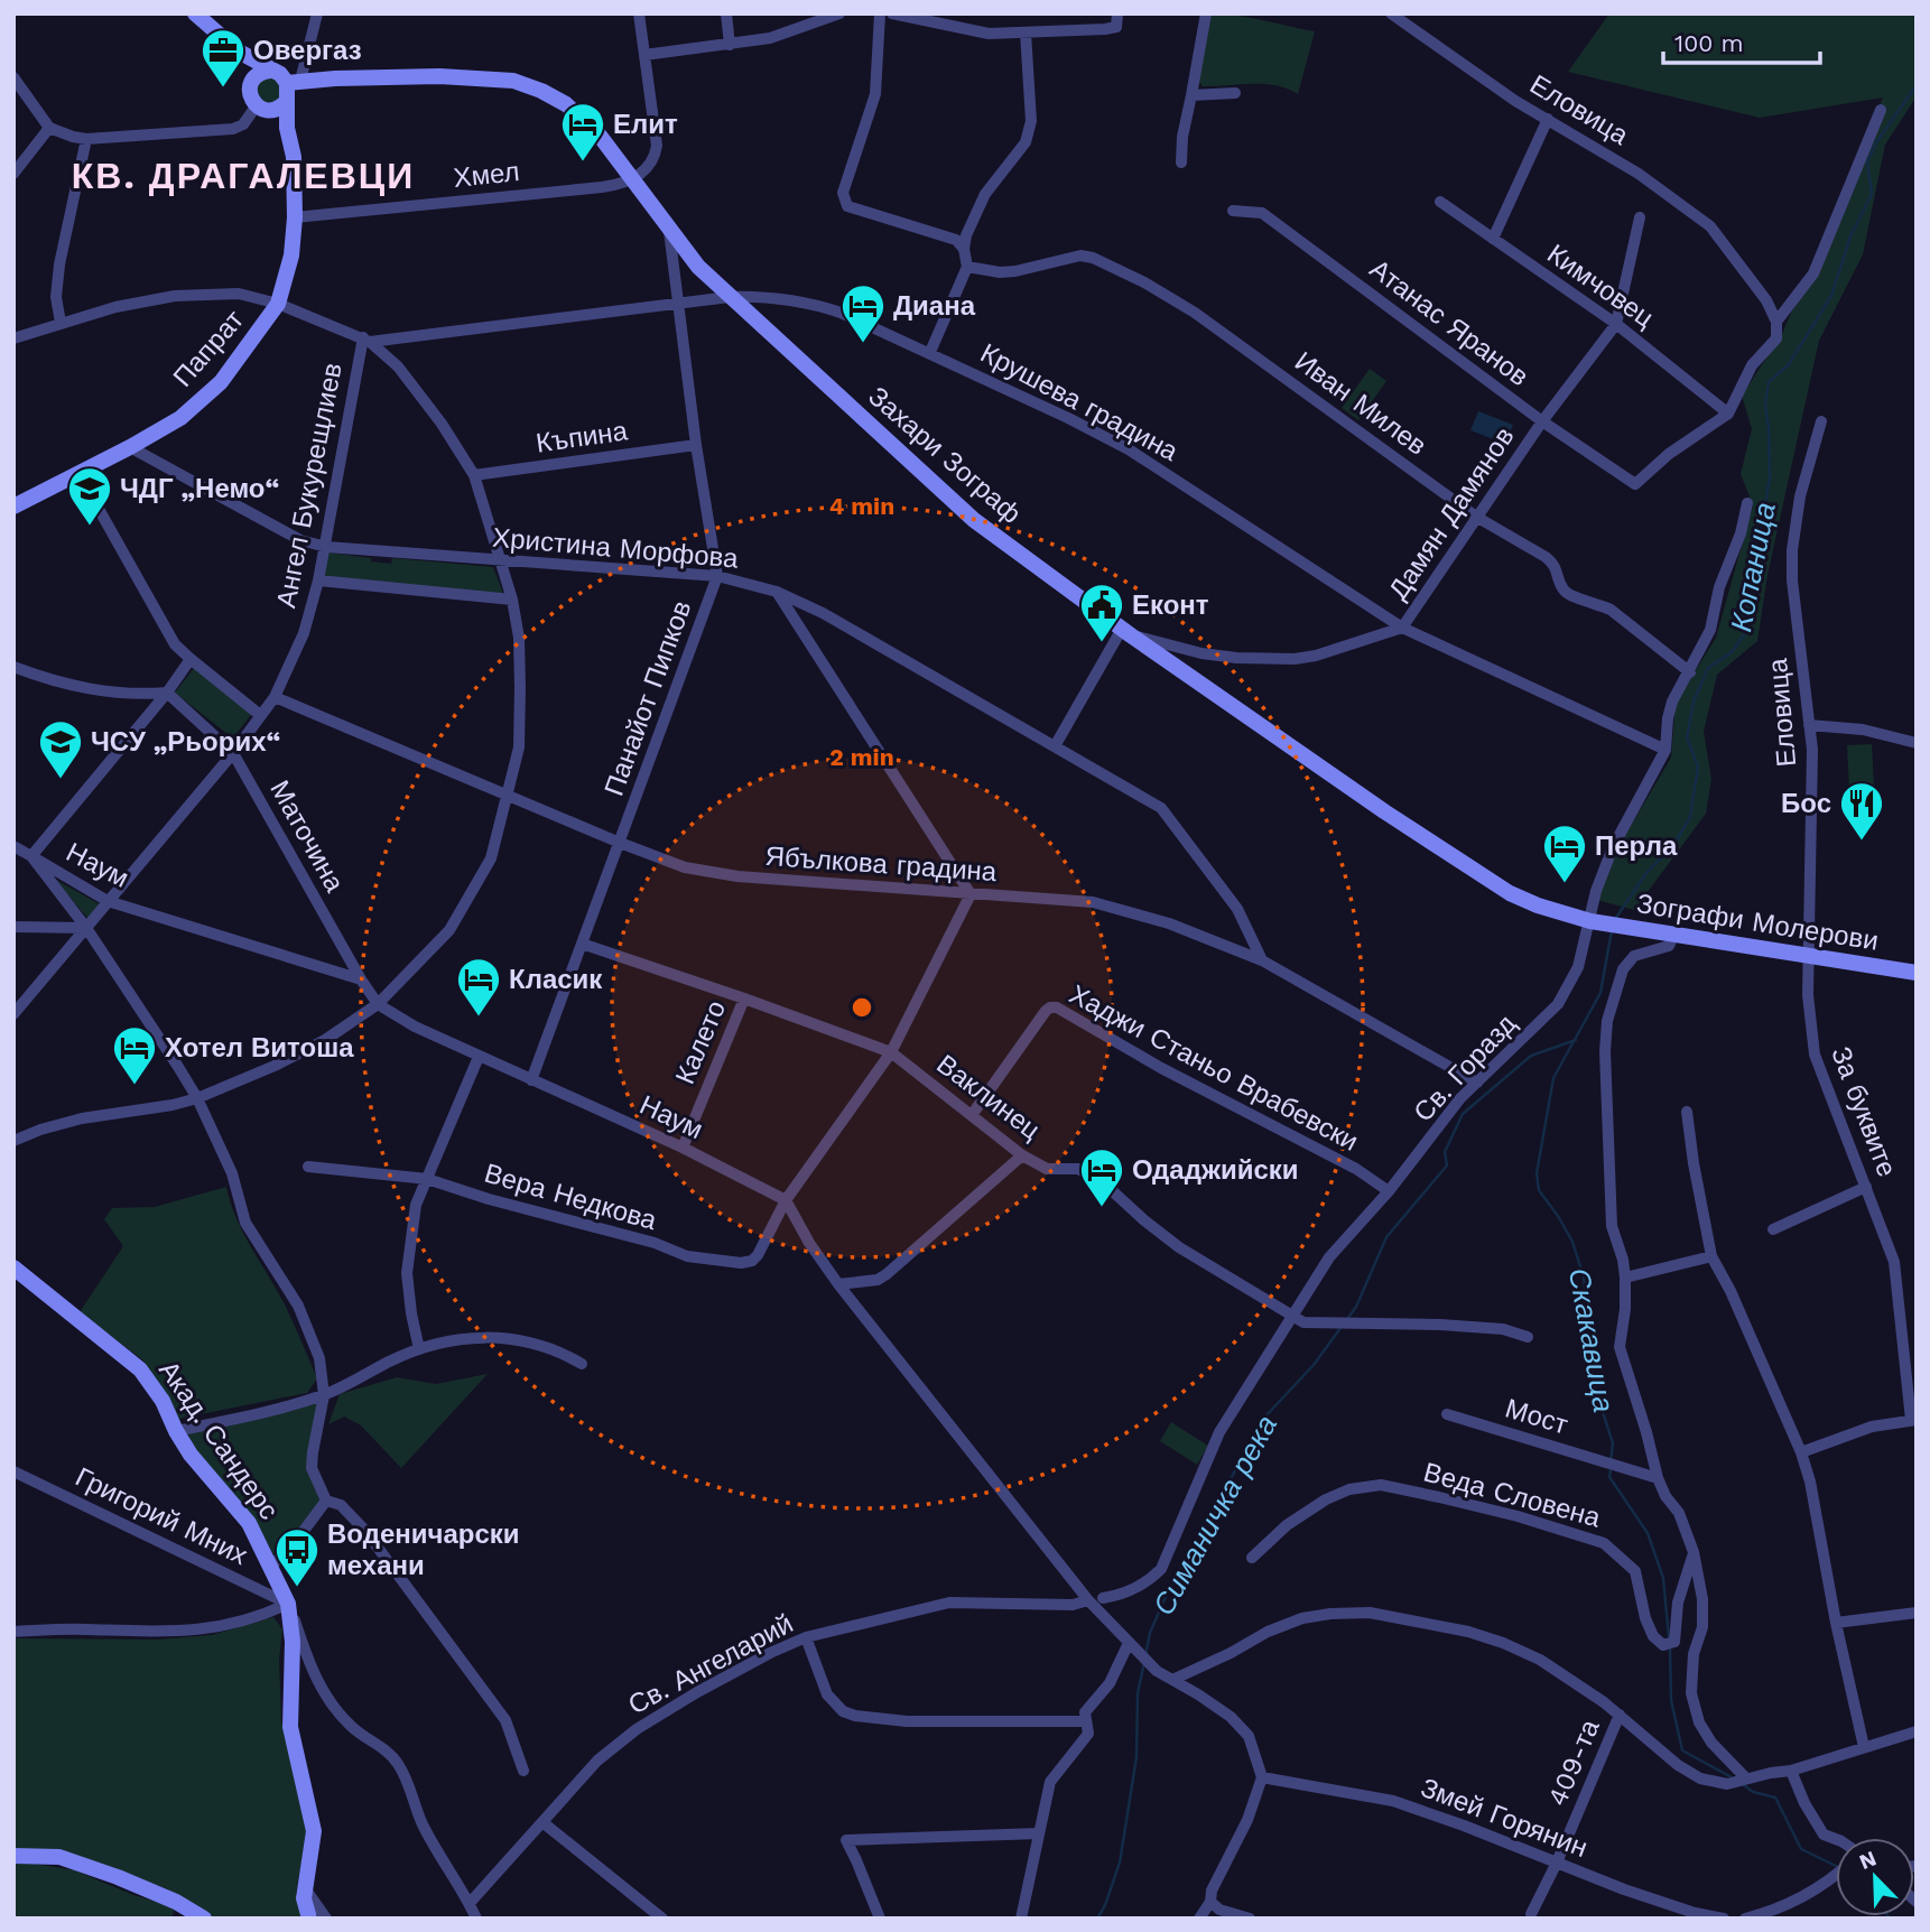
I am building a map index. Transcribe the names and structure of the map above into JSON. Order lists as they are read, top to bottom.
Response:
{
  "streets": {
    "street": [
      "Еловица",
      "Хмел",
      "Кимчовец",
      "Атанас Яранов",
      "Папрат",
      "Крушева градина",
      "Иван Милев",
      "Къпина",
      "Захари Зограф",
      "Ангел Букурещлиев",
      "Дамян Дамянов",
      "Христина Морфова",
      "Панайот Пипков",
      "Маточина",
      "Ябълкова градина",
      "Наум",
      "Зографи Молерови",
      "Калето",
      "Хаджи Станьо Врабевски",
      "Св. Горазд",
      "Ваклинец",
      "За буквите",
      "Вера Недкова",
      "Мост",
      "Акад. Сандерс",
      "Веда Словена",
      "Григорий Мних",
      "Св. Ангеларий",
      "409-та",
      "Змей Горянин"
    ]
  },
  "crossings": [
    ["Еловица", "Зографи Молерови"],
    ["Еловица", "За буквите"],
    ["Хмел", "Папрат"],
    ["Хмел", "Захари Зограф"],
    ["Кимчовец", "Атанас Яранов"],
    ["Кимчовец", "Дамян Дамянов"],
    ["Атанас Яранов", "Дамян Дамянов"],
    ["Папрат", "Захари Зограф"],
    ["Папрат", "Христина Морфова"],
    ["Крушева градина", "Захари Зограф"],
    ["Крушева градина", "Ангел Букурещлиев"],
    ["Крушева градина", "Дамян Дамянов"],
    ["Крушева градина", "Панайот Пипков"],
    ["Крушева градина", "Св. Горазд"],
    ["Иван Милев", "Дамян Дамянов"],
    ["Иван Милев", "Св. Горазд"],
    ["Къпина", "Панайот Пипков"],
    ["Захари Зограф", "Панайот Пипков"],
    ["Захари Зограф", "Зографи Молерови"],
    ["Захари Зограф", "Св. Горазд"],
    ["Ангел Букурещлиев", "Христина Морфова"],
    ["Ангел Букурещлиев", "Маточина"],
    ["Ангел Букурещлиев", "Ябълкова градина"],
    ["Ангел Букурещлиев", "Наум"],
    ["Христина Морфова", "Панайот Пипков"],
    ["Христина Морфова", "Ябълкова градина"],
    ["Панайот Пипков", "Ябълкова градина"],
    ["Панайот Пипков", "Наум"],
    ["Панайот Пипков", "Ваклинец"],
    ["Маточина", "Наум"],
    ["Ябълкова градина", "Св. Горазд"],
    ["Ябълкова градина", "Вера Недкова"],
    ["Наум", "Калето"],
    ["Наум", "Вера Недкова"],
    ["Зографи Молерови", "Св. Горазд"],
    ["Зографи Молерови", "За буквите"],
    ["Калето", "Ваклинец"],
    ["Хаджи Станьо Врабевски", "Св. Горазд"],
    ["Хаджи Станьо Врабевски", "Ваклинец"],
    ["Св. Горазд", "Ваклинец"],
    ["Ваклинец", "Вера Недкова"],
    ["Акад. Сандерс", "Григорий Мних"],
    ["409-та", "Змей Горянин"]
  ],
  "districts": ["КВ. ДРАГАЛЕВЦИ"],
  "water": ["Копаница", "Скакавица", "Симаничка река"],
  "places": {
    "office": ["Овергаз"],
    "hotel": [
      "Елит",
      "Диана",
      "Перла",
      "Класик",
      "Хотел Витоша",
      "Одаджийски"
    ],
    "school or university": ["ЧДГ „Немо“", "ЧСУ „Рьорих“"],
    "public building": ["Еконт"],
    "restaurant": ["Бос"],
    "bus stop": ["Воденичарски механи"]
  },
  "scale_bar": "100 m",
  "north": "top left",
  "rings": ["4 min", "2 min"]
}
